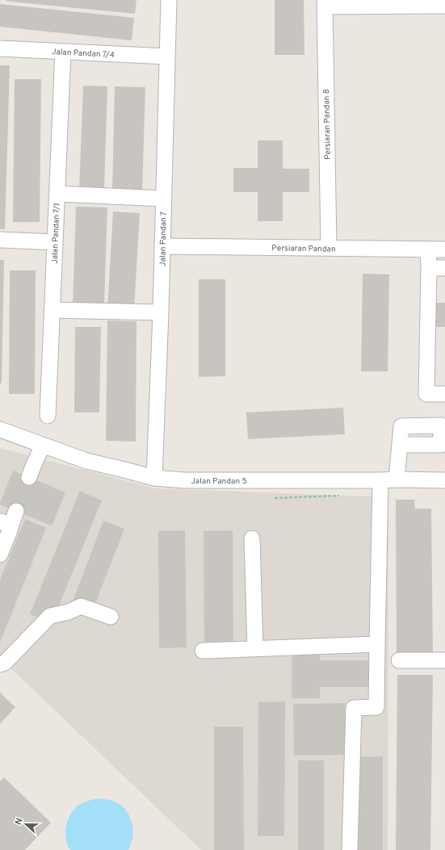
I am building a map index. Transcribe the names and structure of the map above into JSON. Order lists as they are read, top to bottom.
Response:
{
  "streets": {
    "street": [
      "Jalan Pandan 7/4",
      "Persiaran Pandan 8",
      "Jalan Pandan 7/1",
      "Jalan Pandan 7",
      "Persiaran Pandan",
      "Jalan Pandan 5"
    ]
  },
  "crossings": [
    ["Jalan Pandan 7/4", "Jalan Pandan 7/1"],
    ["Jalan Pandan 7/4", "Jalan Pandan 7"],
    ["Persiaran Pandan 8", "Persiaran Pandan"],
    ["Jalan Pandan 7", "Persiaran Pandan"],
    ["Jalan Pandan 7", "Jalan Pandan 5"]
  ],
  "north": "left"
}
